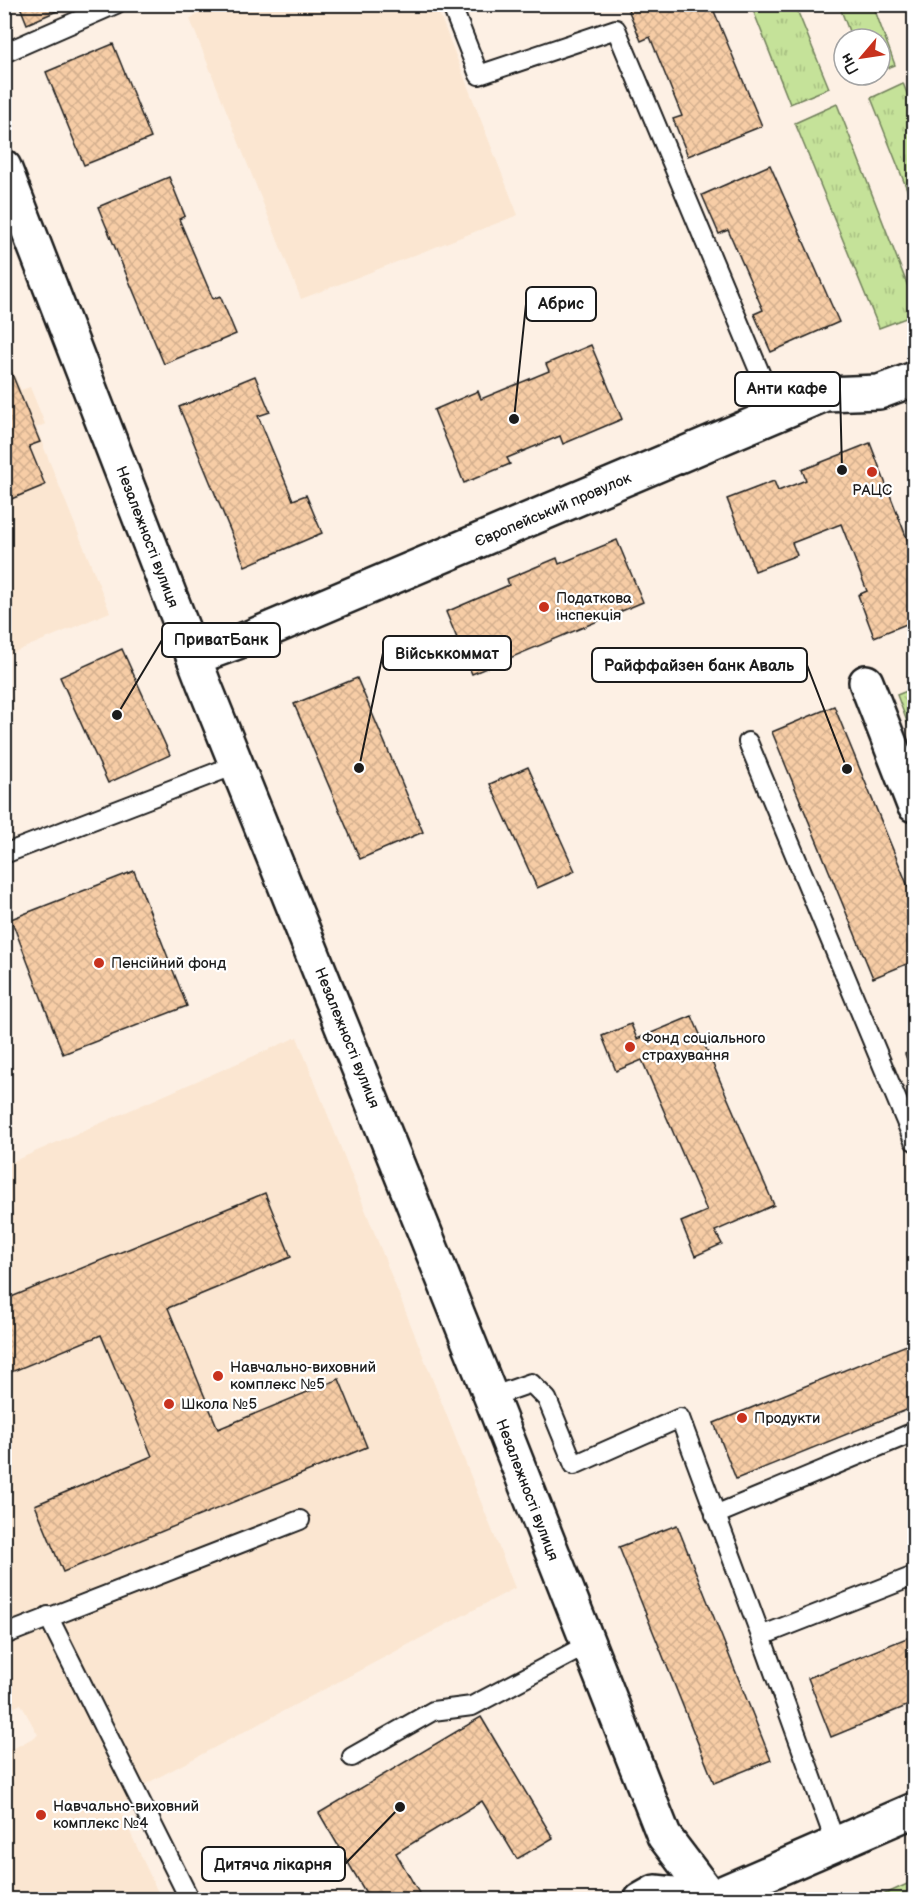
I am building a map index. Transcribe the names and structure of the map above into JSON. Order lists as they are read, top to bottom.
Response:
{
  "streets": {
    "street": ["Європейський провулок", "Незалежності вулиця"]
  },
  "crossings": [
    ["Європейський провулок", "Незалежності вулиця"]
  ],
  "places": [
    "Абрис",
    "Анти кафе",
    "РАЦС",
    "Податкова інспекція",
    "ПриватБанк",
    "Військкоммат",
    "Райффайзен банк Аваль",
    "Пенсійний фонд",
    "Фонд соціального страхування",
    "Навчально-виховний комплекс №5",
    "Школа №5",
    "Продукти",
    "Дитяча лікарня",
    "Навчально-виховний комплекс №4"
  ],
  "north": "bottom left"
}
